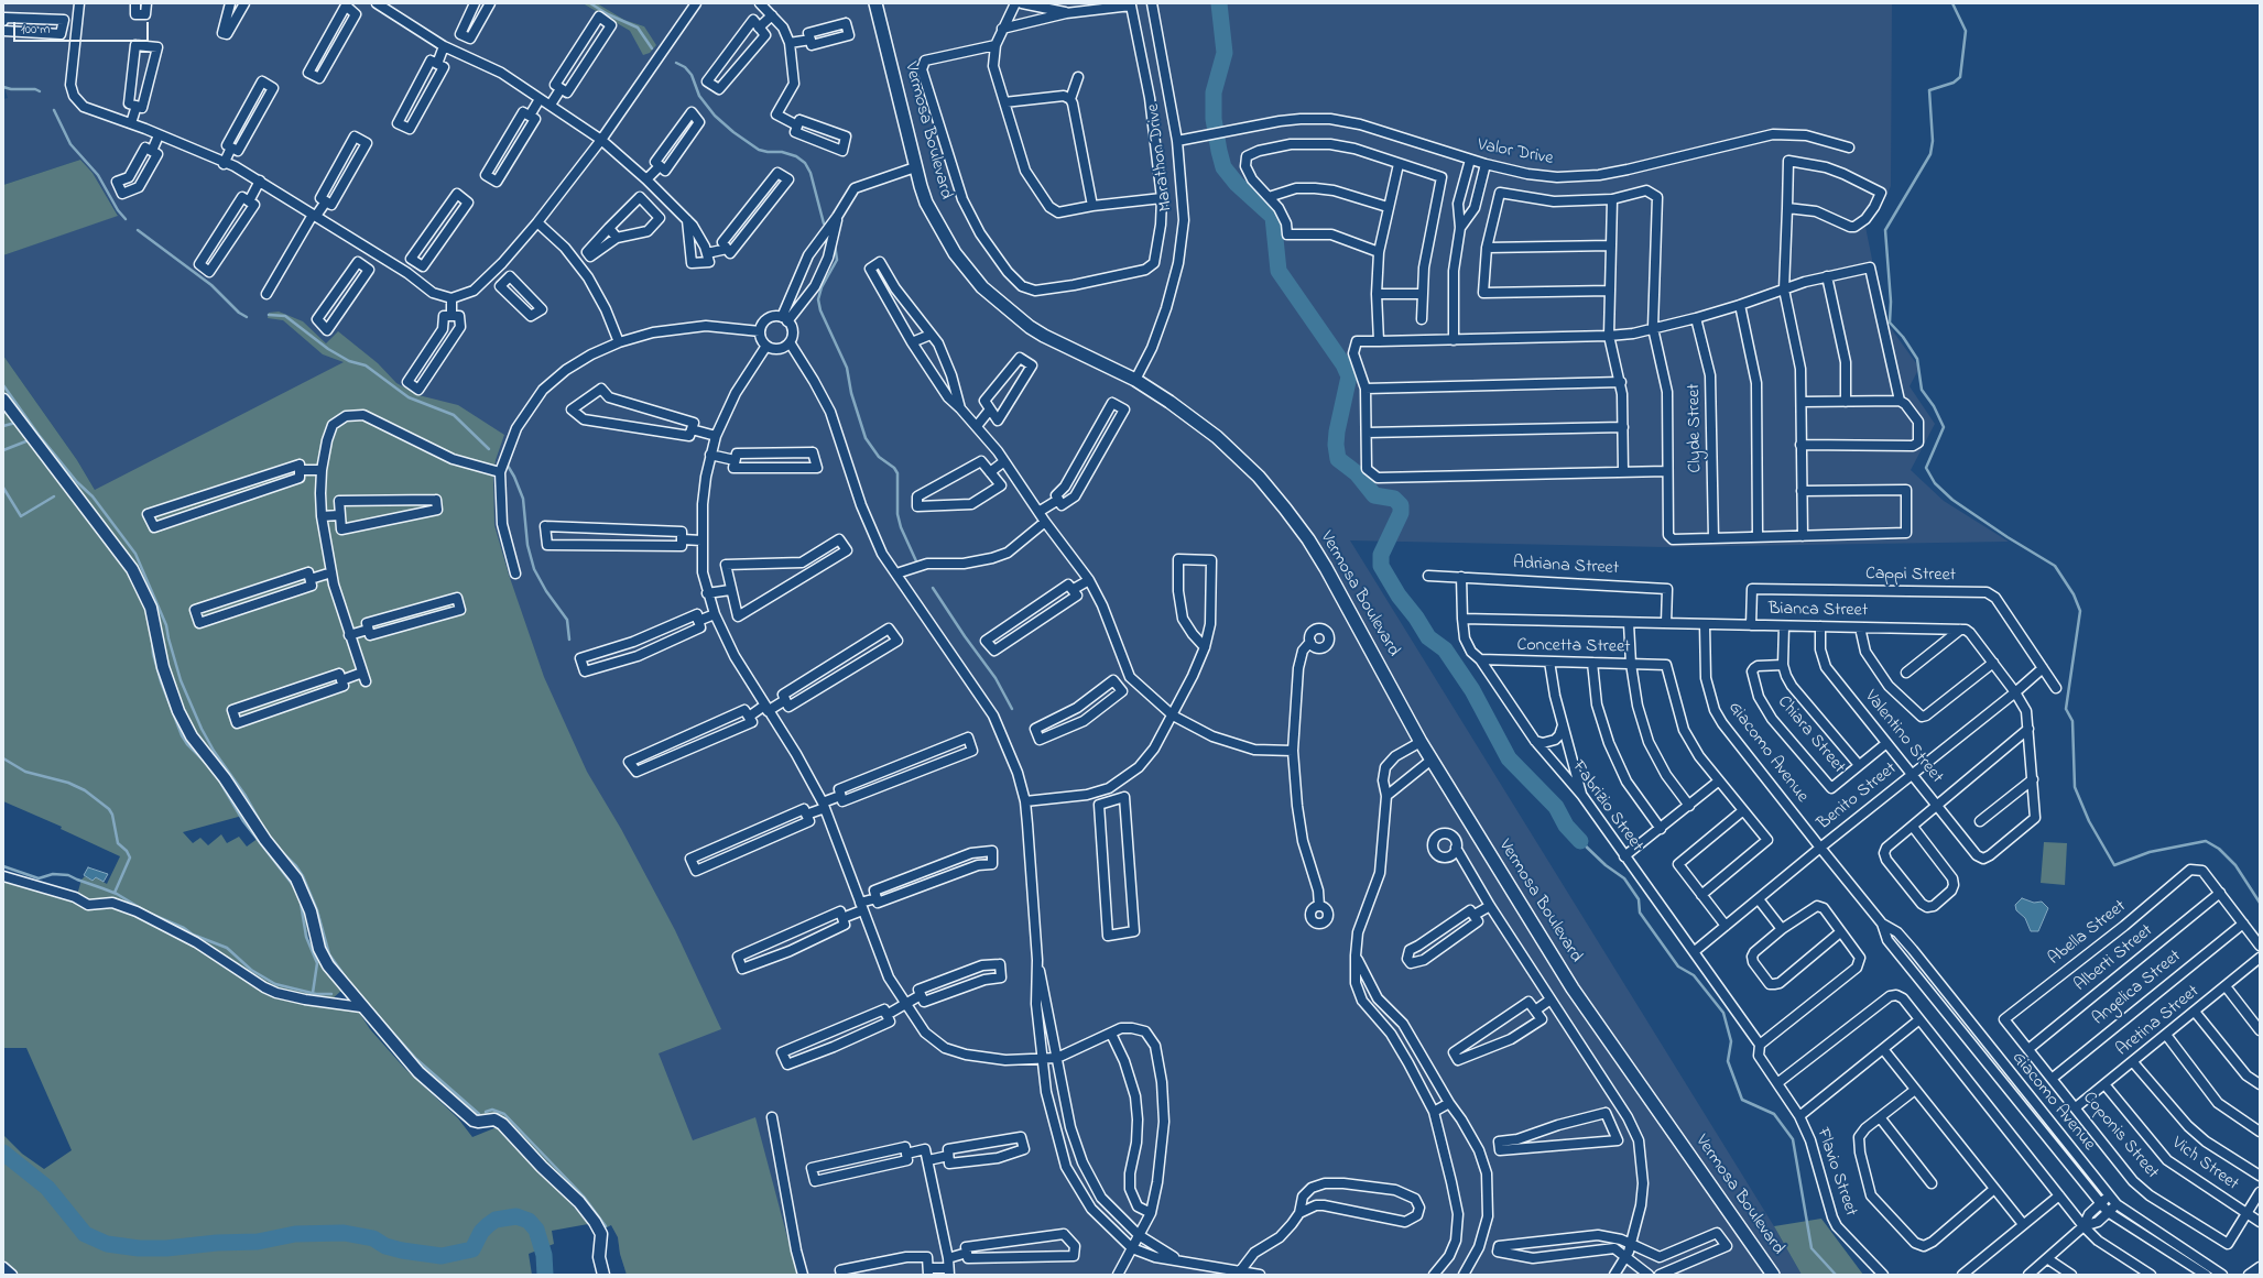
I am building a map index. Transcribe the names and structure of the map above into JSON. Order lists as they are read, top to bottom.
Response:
{
  "streets": {
    "main road": ["Vermosa Boulevard"],
    "street": [
      "Valor Drive",
      "Marathon Drive",
      "Clyde Street",
      "Adriana Street",
      "Cappi Street",
      "Bianca Street",
      "Concetta Street",
      "Chiara Street",
      "Valentino Street",
      "Giacomo Avenue",
      "Benito Street",
      "Fabrizio Street",
      "Abella Street",
      "Alberti Street",
      "Angelica Street",
      "Aretina Street",
      "Coponis Street",
      "Vich Street",
      "Flavio Street"
    ]
  },
  "crossings": [
    ["Vermosa Boulevard", "Marathon Drive"],
    ["Valor Drive", "Marathon Drive"],
    ["Adriana Street", "Bianca Street"],
    ["Adriana Street", "Fabrizio Street"],
    ["Cappi Street", "Bianca Street"],
    ["Cappi Street", "Benito Street"],
    ["Bianca Street", "Valentino Street"],
    ["Bianca Street", "Giacomo Avenue"],
    ["Bianca Street", "Fabrizio Street"],
    ["Concetta Street", "Fabrizio Street"],
    ["Chiara Street", "Valentino Street"],
    ["Valentino Street", "Benito Street"],
    ["Giacomo Avenue", "Benito Street"],
    ["Benito Street", "Fabrizio Street"],
    ["Fabrizio Street", "Flavio Street"],
    ["Abella Street", "Alberti Street"],
    ["Abella Street", "Coponis Street"],
    ["Alberti Street", "Coponis Street"],
    ["Angelica Street", "Coponis Street"],
    ["Aretina Street", "Coponis Street"],
    ["Aretina Street", "Vich Street"],
    ["Coponis Street", "Vich Street"]
  ],
  "scale_bar": "100 m"
}
